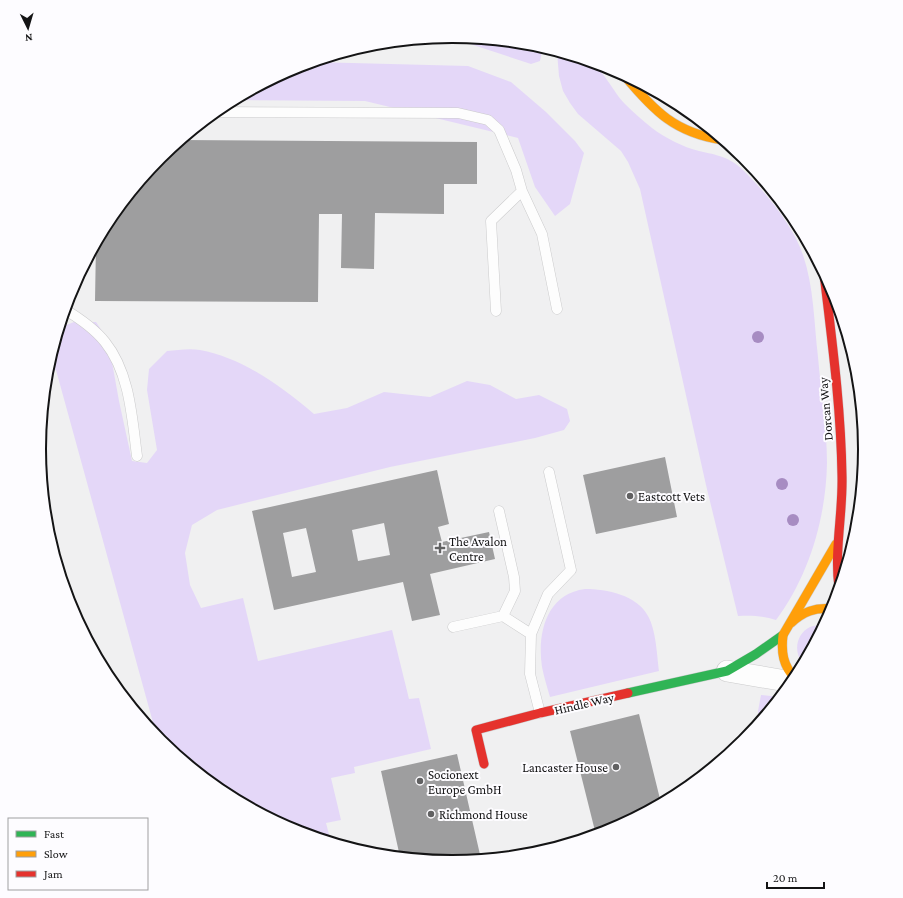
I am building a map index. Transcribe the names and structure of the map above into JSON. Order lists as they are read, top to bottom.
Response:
{
  "streets": {
    "main road": ["Dorcan Way", "Hindle Way"]
  },
  "crossings": [
    ["Dorcan Way", "Hindle Way"]
  ],
  "places": {
    "other": [
      "Eastcott Vets",
      "Lancaster House",
      "Socionext Europe GmbH",
      "Richmond House"
    ],
    "health": ["The Avalon Centre"]
  },
  "legend": ["Fast", "Slow", "Jam"],
  "scale_bar": "20 m",
  "north": "bottom"
}
